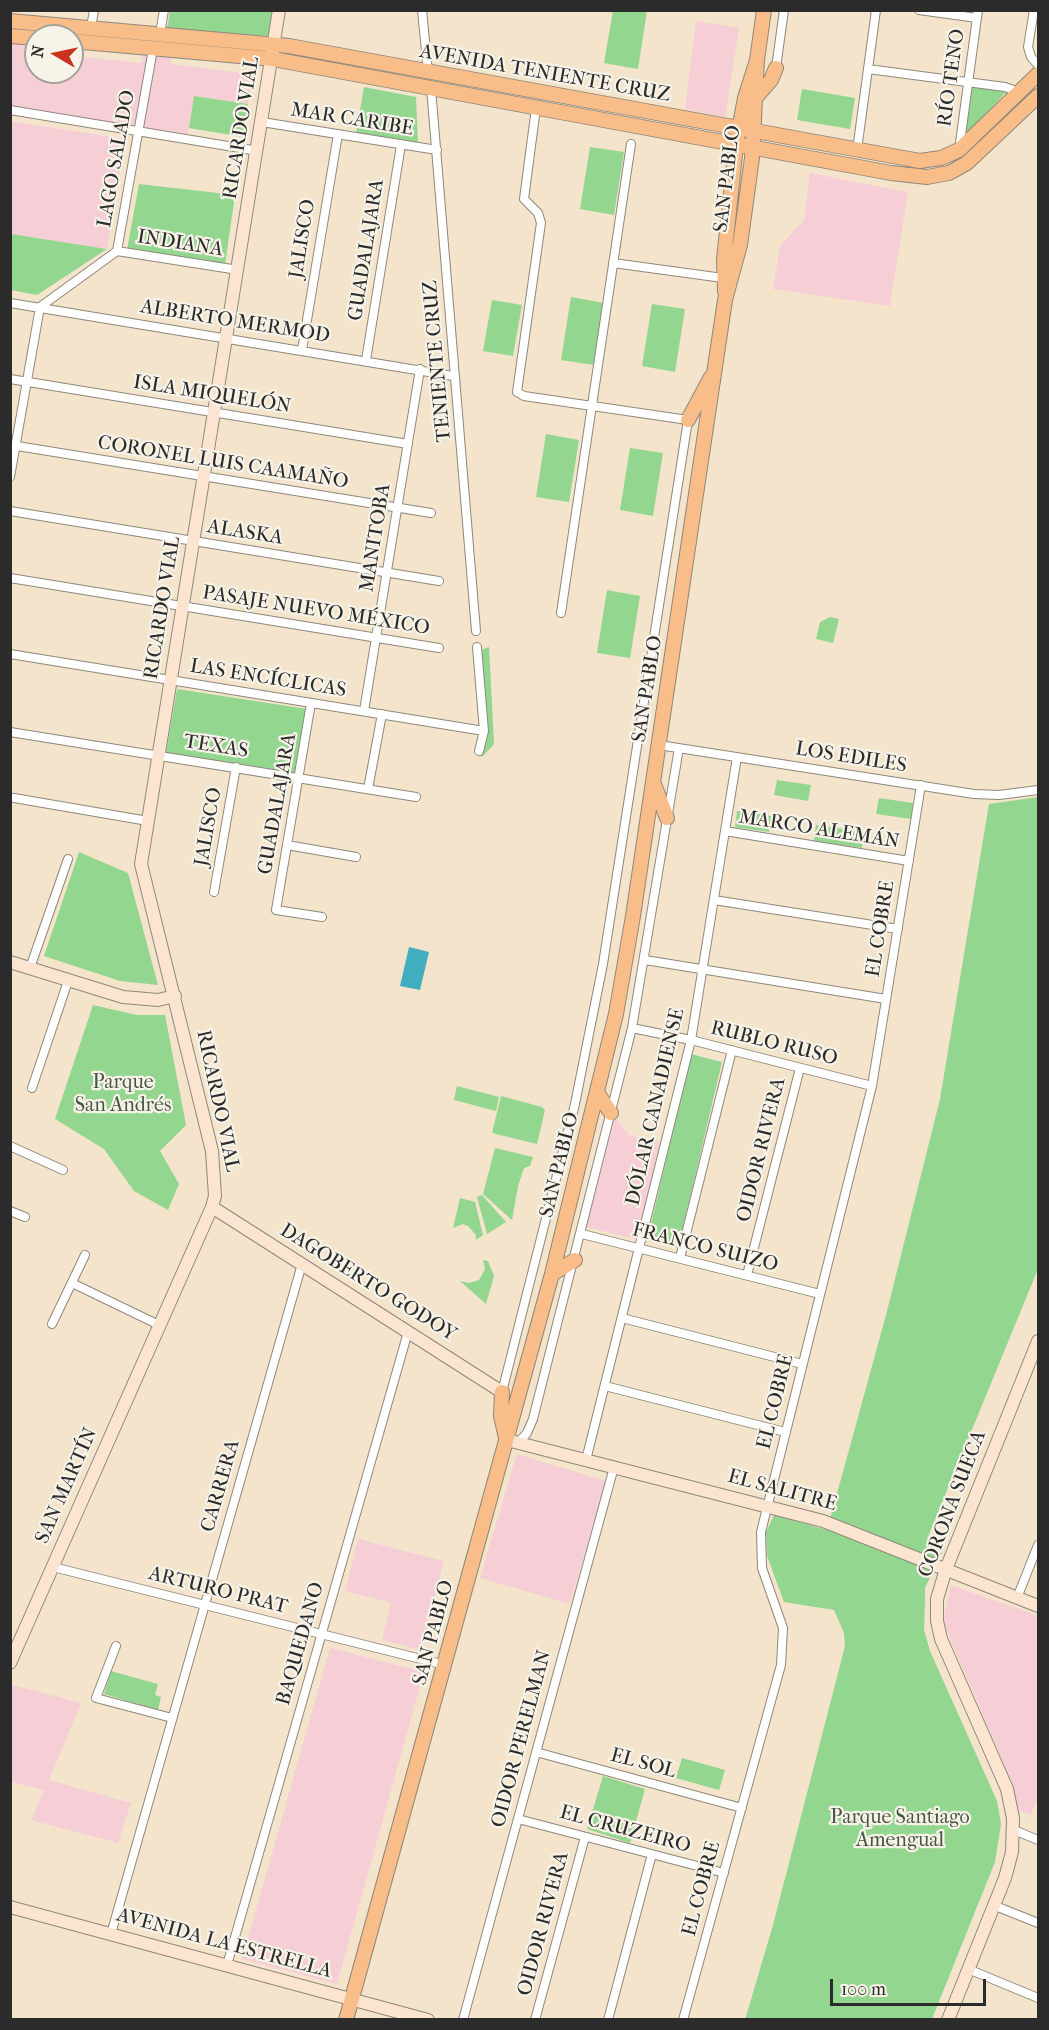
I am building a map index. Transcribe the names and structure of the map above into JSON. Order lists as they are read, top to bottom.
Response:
{
  "streets": {
    "main road": ["AVENIDA TENIENTE CRUZ", "SAN PABLO"],
    "street": [
      "RÍO TENO",
      "MAR CARIBE",
      "RICARDO VIAL",
      "LAGO SALADO",
      "JALISCO",
      "INDIANA",
      "GUADALAJARA",
      "ALBERTO MERMOD",
      "TENIENTE CRUZ",
      "ISLA MIQUELÓN",
      "CORONEL LUIS CAAMAÑO",
      "ALASKA",
      "MANITOBA",
      "PASAJE NUEVO MÉXICO",
      "LAS ENCÍCLICAS",
      "TEXAS",
      "LOS EDILES",
      "MARCO ALEMÁN",
      "EL COBRE",
      "RUBLO RUSO",
      "DÓLAR CANADIENSE",
      "OIDOR RIVERA",
      "FRANCO SUIZO",
      "DAGOBERTO GODOY",
      "SAN MARTÍN",
      "CARRERA",
      "EL SALITRE",
      "CORONA SUECA",
      "ARTURO PRAT",
      "BAQUEDANO",
      "OIDOR PERELMAN",
      "EL SOL",
      "EL CRUZEIRO",
      "AVENIDA LA ESTRELLA"
    ]
  },
  "crossings": [
    ["AVENIDA TENIENTE CRUZ", "RÍO TENO"],
    ["AVENIDA TENIENTE CRUZ", "RICARDO VIAL"],
    ["AVENIDA TENIENTE CRUZ", "LAGO SALADO"],
    ["AVENIDA TENIENTE CRUZ", "SAN PABLO"],
    ["AVENIDA TENIENTE CRUZ", "TENIENTE CRUZ"],
    ["MAR CARIBE", "RICARDO VIAL"],
    ["MAR CARIBE", "JALISCO"],
    ["MAR CARIBE", "GUADALAJARA"],
    ["MAR CARIBE", "TENIENTE CRUZ"],
    ["RICARDO VIAL", "INDIANA"],
    ["RICARDO VIAL", "ALBERTO MERMOD"],
    ["RICARDO VIAL", "ISLA MIQUELÓN"],
    ["RICARDO VIAL", "CORONEL LUIS CAAMAÑO"],
    ["RICARDO VIAL", "ALASKA"],
    ["RICARDO VIAL", "PASAJE NUEVO MÉXICO"],
    ["RICARDO VIAL", "LAS ENCÍCLICAS"],
    ["RICARDO VIAL", "TEXAS"],
    ["RICARDO VIAL", "DAGOBERTO GODOY"],
    ["RICARDO VIAL", "SAN MARTÍN"],
    ["LAGO SALADO", "INDIANA"],
    ["LAGO SALADO", "ALBERTO MERMOD"],
    ["SAN PABLO", "LOS EDILES"],
    ["SAN PABLO", "RUBLO RUSO"],
    ["SAN PABLO", "FRANCO SUIZO"],
    ["SAN PABLO", "DAGOBERTO GODOY"],
    ["SAN PABLO", "EL SALITRE"],
    ["SAN PABLO", "ARTURO PRAT"],
    ["SAN PABLO", "AVENIDA LA ESTRELLA"],
    ["JALISCO", "ALBERTO MERMOD"],
    ["JALISCO", "TEXAS"],
    ["GUADALAJARA", "ALBERTO MERMOD"],
    ["GUADALAJARA", "LAS ENCÍCLICAS"],
    ["GUADALAJARA", "TEXAS"],
    ["ALBERTO MERMOD", "TENIENTE CRUZ"],
    ["ALBERTO MERMOD", "MANITOBA"],
    ["ISLA MIQUELÓN", "MANITOBA"],
    ["CORONEL LUIS CAAMAÑO", "MANITOBA"],
    ["ALASKA", "MANITOBA"],
    ["MANITOBA", "PASAJE NUEVO MÉXICO"],
    ["MANITOBA", "LAS ENCÍCLICAS"],
    ["LOS EDILES", "EL COBRE"],
    ["LOS EDILES", "DÓLAR CANADIENSE"],
    ["MARCO ALEMÁN", "EL COBRE"],
    ["MARCO ALEMÁN", "DÓLAR CANADIENSE"],
    ["EL COBRE", "RUBLO RUSO"],
    ["EL COBRE", "FRANCO SUIZO"],
    ["EL COBRE", "EL SALITRE"],
    ["EL COBRE", "EL SOL"],
    ["EL COBRE", "EL CRUZEIRO"],
    ["RUBLO RUSO", "DÓLAR CANADIENSE"],
    ["RUBLO RUSO", "OIDOR RIVERA"],
    ["DÓLAR CANADIENSE", "FRANCO SUIZO"],
    ["DÓLAR CANADIENSE", "EL SALITRE"],
    ["OIDOR RIVERA", "FRANCO SUIZO"],
    ["OIDOR RIVERA", "EL CRUZEIRO"],
    ["DAGOBERTO GODOY", "SAN MARTÍN"],
    ["DAGOBERTO GODOY", "CARRERA"],
    ["DAGOBERTO GODOY", "BAQUEDANO"],
    ["SAN MARTÍN", "ARTURO PRAT"],
    ["CARRERA", "ARTURO PRAT"],
    ["CARRERA", "AVENIDA LA ESTRELLA"],
    ["EL SALITRE", "CORONA SUECA"],
    ["EL SALITRE", "OIDOR PERELMAN"],
    ["ARTURO PRAT", "BAQUEDANO"],
    ["BAQUEDANO", "AVENIDA LA ESTRELLA"],
    ["OIDOR PERELMAN", "EL SOL"],
    ["OIDOR PERELMAN", "EL CRUZEIRO"]
  ],
  "parks": ["Parque San Andrés", "Parque Santiago Amengual"],
  "scale_bar": "100 m",
  "north": "left"
}
